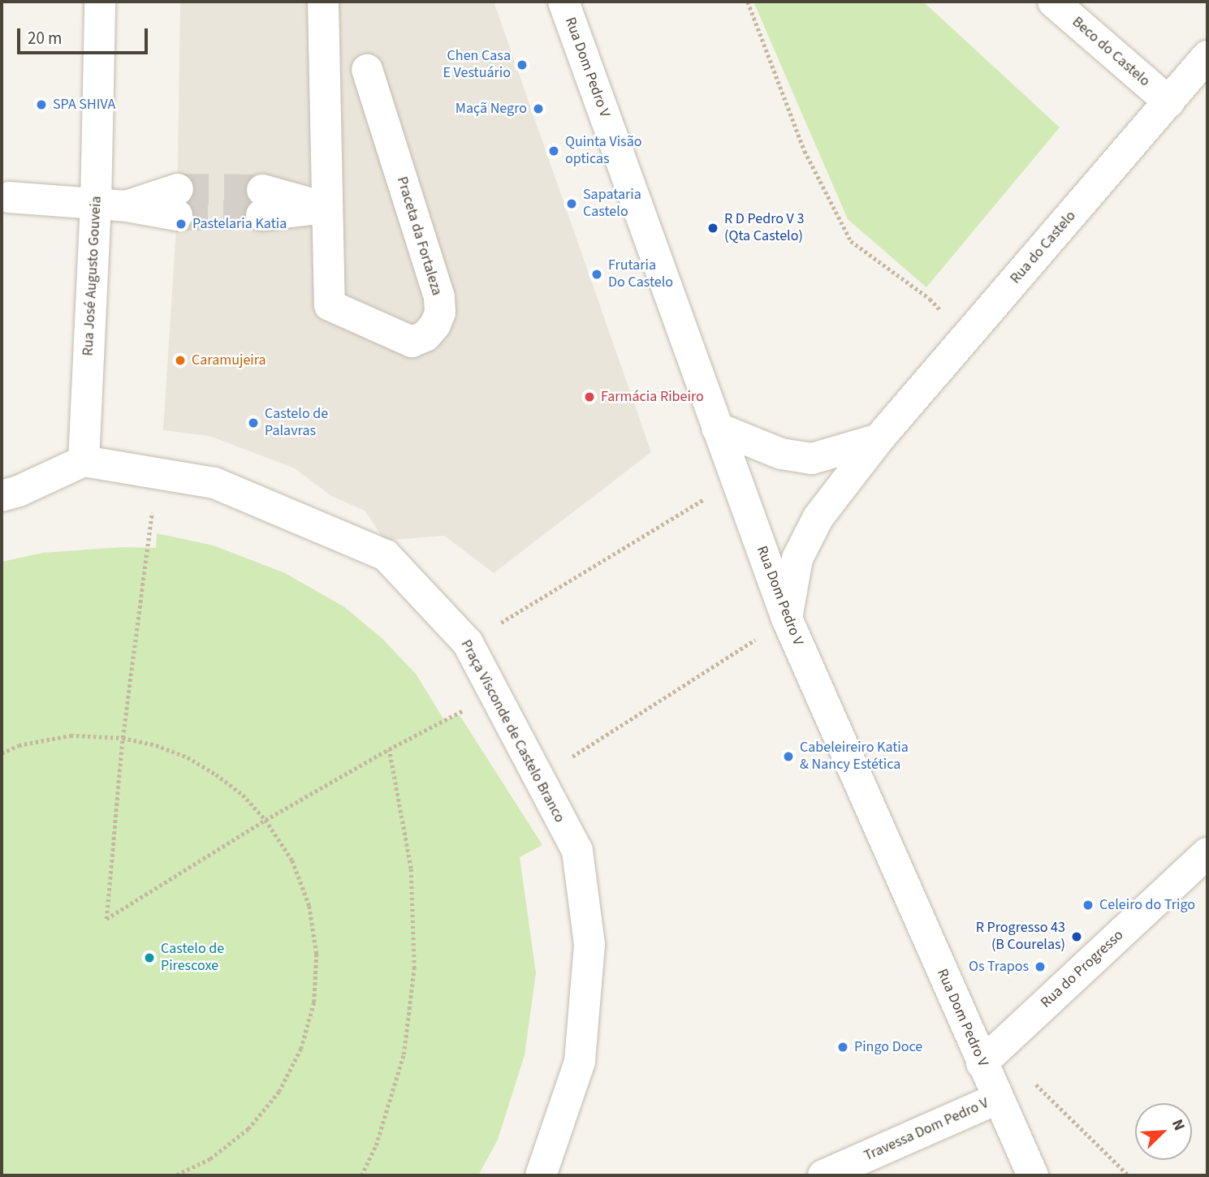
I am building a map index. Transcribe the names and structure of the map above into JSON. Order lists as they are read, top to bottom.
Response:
{
  "streets": {
    "street": [
      "Beco do Castelo",
      "Rua Dom Pedro V",
      "Praceta da Fortaleza",
      "Rua do Castelo",
      "Rua José Augusto Gouveia",
      "Praça Visconde de Castelo Branco",
      "Rua do Progresso",
      "Travessa Dom Pedro V"
    ]
  },
  "crossings": [
    ["Beco do Castelo", "Rua do Castelo"],
    ["Rua Dom Pedro V", "Rua do Castelo"],
    ["Rua Dom Pedro V", "Rua do Progresso"],
    ["Rua Dom Pedro V", "Travessa Dom Pedro V"],
    ["Rua José Augusto Gouveia", "Praça Visconde de Castelo Branco"]
  ],
  "places": [
    "Chen Casa E Vestuário",
    "SPA SHIVA",
    "Maçã Negro",
    "Quinta Visão opticas",
    "Sapataria Castelo",
    "Pastelaria Katia",
    "R D Pedro V 3 (Qta Castelo)",
    "Frutaria Do Castelo",
    "Caramujeira",
    "Farmácia Ribeiro",
    "Castelo de Palavras",
    "Cabeleireiro Katia & Nancy Estética",
    "Celeiro do Trigo",
    "R Progresso 43 (B Courelas)",
    "Castelo de Pirescoxe",
    "Os Trapos",
    "Pingo Doce"
  ],
  "scale_bar": "20 m",
  "north": "top right"
}
